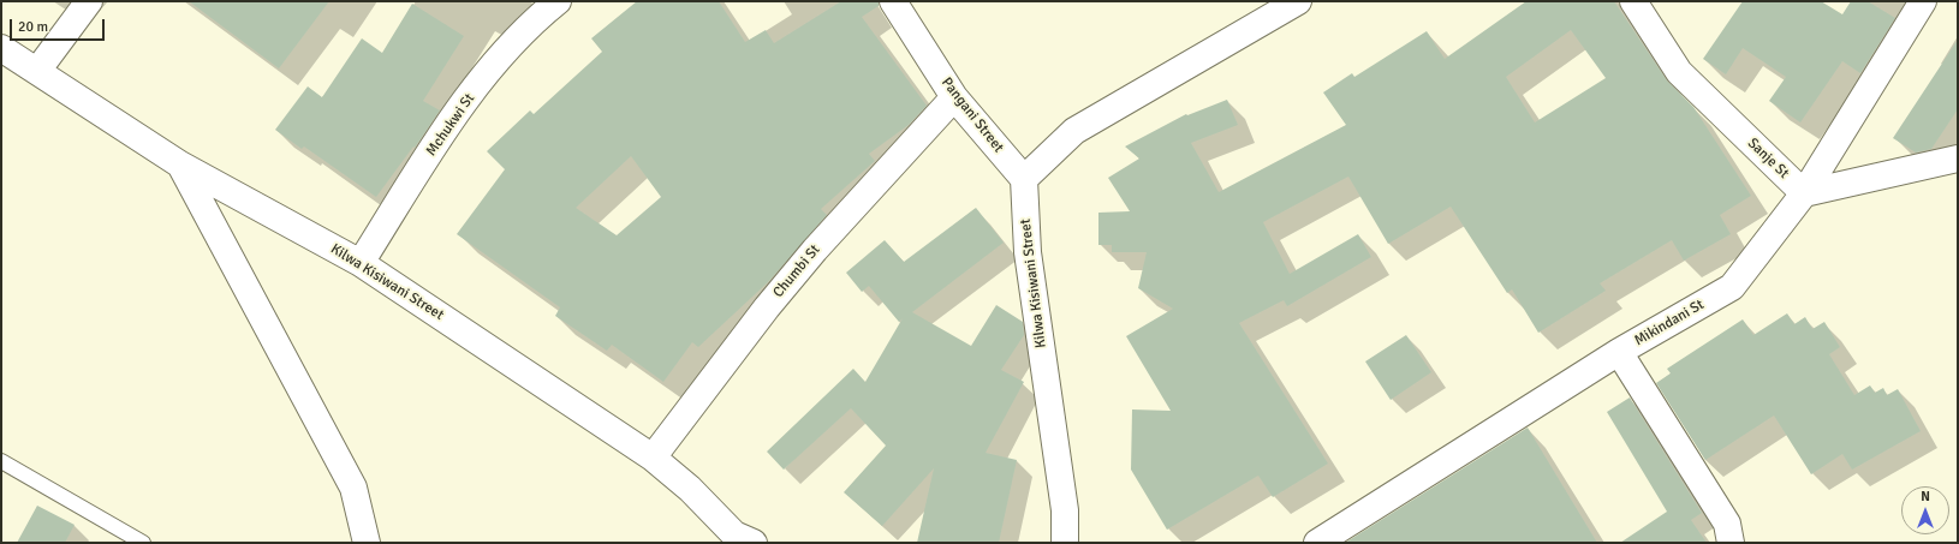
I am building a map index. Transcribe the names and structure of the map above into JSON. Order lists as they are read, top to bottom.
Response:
{
  "streets": {
    "street": [
      "Pangani Street",
      "Mchukwi St",
      "Sanje St",
      "Chumbi St",
      "Kilwa Kisiwani Street",
      "Mikindani St"
    ]
  },
  "crossings": [
    ["Pangani Street", "Chumbi St"],
    ["Pangani Street", "Kilwa Kisiwani Street"],
    ["Mchukwi St", "Kilwa Kisiwani Street"],
    ["Sanje St", "Mikindani St"],
    ["Chumbi St", "Kilwa Kisiwani Street"]
  ],
  "scale_bar": "20 m",
  "north": "top"
}
